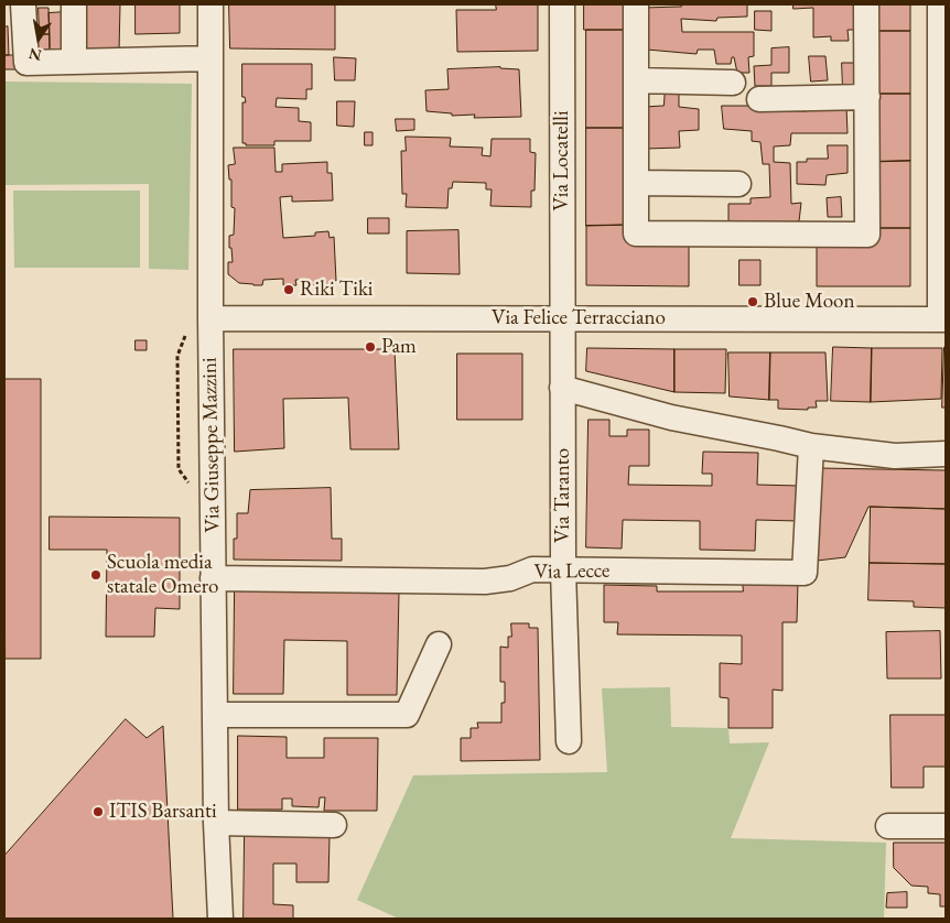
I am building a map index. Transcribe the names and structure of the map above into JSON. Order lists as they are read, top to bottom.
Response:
{
  "streets": {
    "street": [
      "Via Locatelli",
      "Via Felice Terracciano",
      "Via Giuseppe Mazzini",
      "Via Taranto",
      "Via Lecce"
    ]
  },
  "crossings": [
    ["Via Locatelli", "Via Felice Terracciano"],
    ["Via Locatelli", "Via Taranto"],
    ["Via Felice Terracciano", "Via Giuseppe Mazzini"],
    ["Via Felice Terracciano", "Via Taranto"],
    ["Via Giuseppe Mazzini", "Via Lecce"],
    ["Via Taranto", "Via Lecce"]
  ],
  "places": [
    "Riki Tiki",
    "Blue Moon",
    "Pam",
    "Scuola media statale Omero",
    "ITIS Barsanti"
  ],
  "north": "bottom"
}
